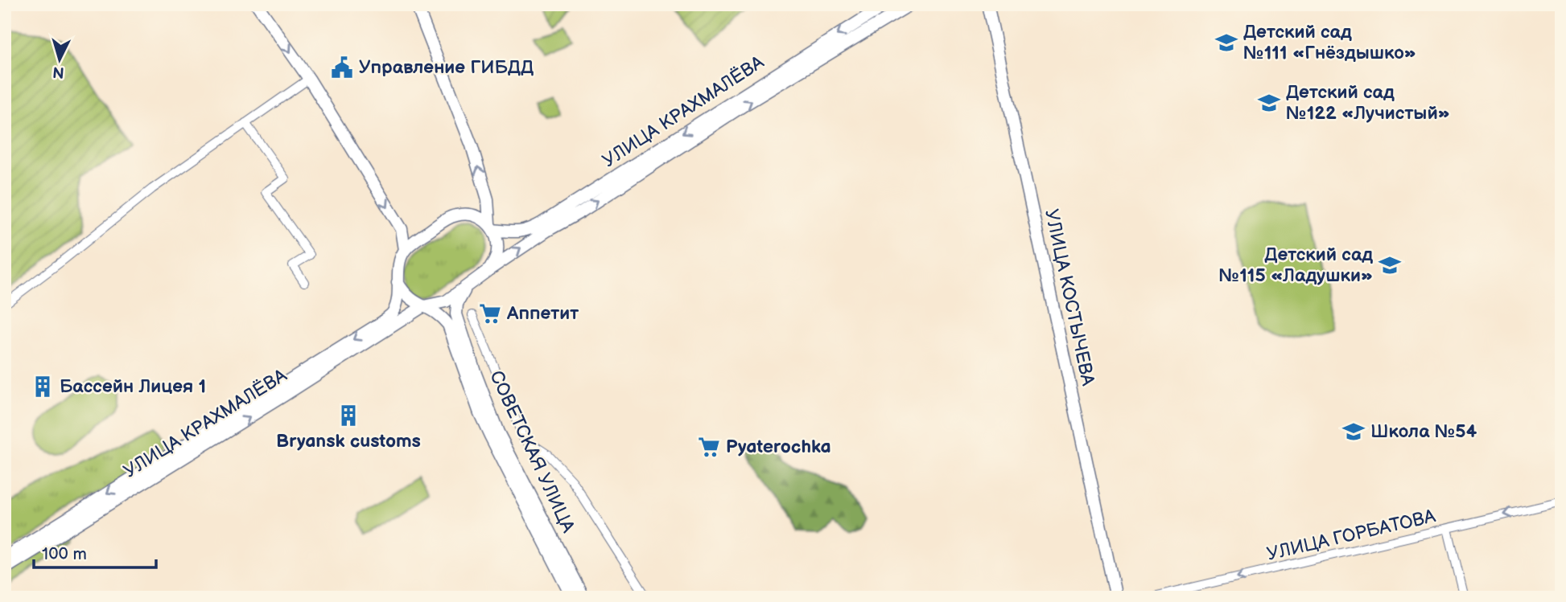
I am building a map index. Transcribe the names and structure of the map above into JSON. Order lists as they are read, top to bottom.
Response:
{
  "streets": {
    "main road": ["УЛИЦА КРАХМАЛЁВА", "УЛИЦА КОСТЫЧЕВА", "СОВЕТСКАЯ УЛИЦА"],
    "street": ["УЛИЦА ГОРБАТОВА"]
  },
  "crossings": [
    ["УЛИЦА КРАХМАЛЁВА", "СОВЕТСКАЯ УЛИЦА"]
  ],
  "one_way": ["УЛИЦА ГОРБАТОВА"],
  "places": {
    "school or university": [
      "Детский сад №111 «Гнёздышко»",
      "Детский сад №122 «Лучистый»",
      "Детский сад №115 «Ладушки»",
      "Школа №54"
    ],
    "public building": ["Управление ГИБДД"],
    "supermarket": ["Аппетит", "Pyaterochka"],
    "building": ["Бассейн Лицея 1", "Bryansk customs"]
  },
  "scale_bar": "100 m",
  "north": "bottom"
}
